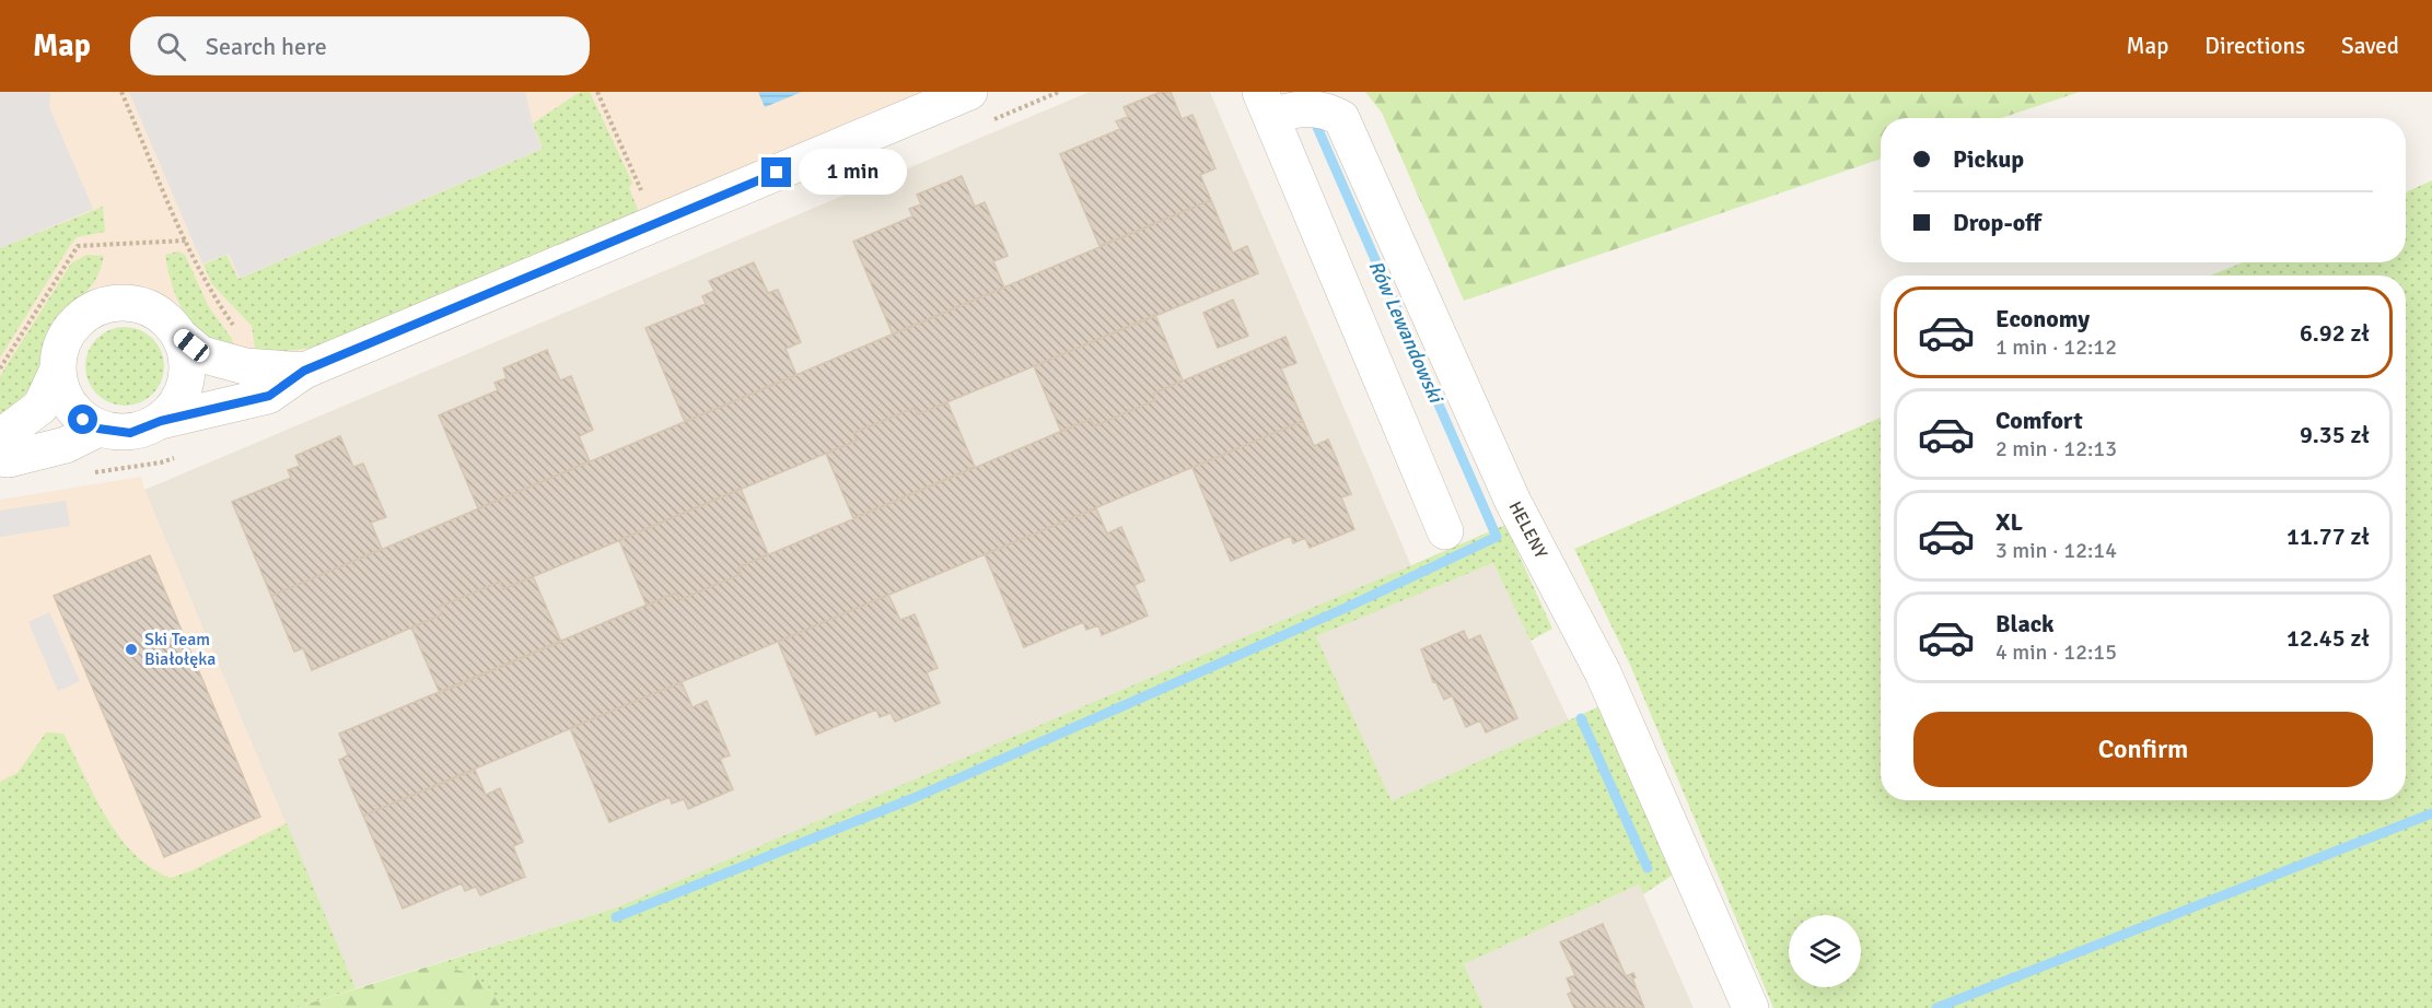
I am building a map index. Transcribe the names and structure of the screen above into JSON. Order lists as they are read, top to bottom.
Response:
{
  "streets": {
    "street": ["HELENY"]
  },
  "water": ["Rów Lewandowski"],
  "places": ["Ski Team Białołęka"],
  "page": {
    "header": "Map",
    "search": "Search here",
    "nav": ["Map", "Directions", "Saved"],
    "banner": ["Pickup", "Drop-off"],
    "bubble": "1 min",
    "list": [
      {
        "name": "Economy",
        "note": "1 min · 12:12",
        "value": "6.92 zł"
      },
      {
        "name": "Comfort",
        "note": "2 min · 12:13",
        "value": "9.35 zł"
      },
      {
        "name": "XL",
        "note": "3 min · 12:14",
        "value": "11.77 zł"
      },
      {
        "name": "Black",
        "note": "4 min · 12:15",
        "value": "12.45 zł"
      }
    ],
    "buttons": "Confirm"
  }
}
